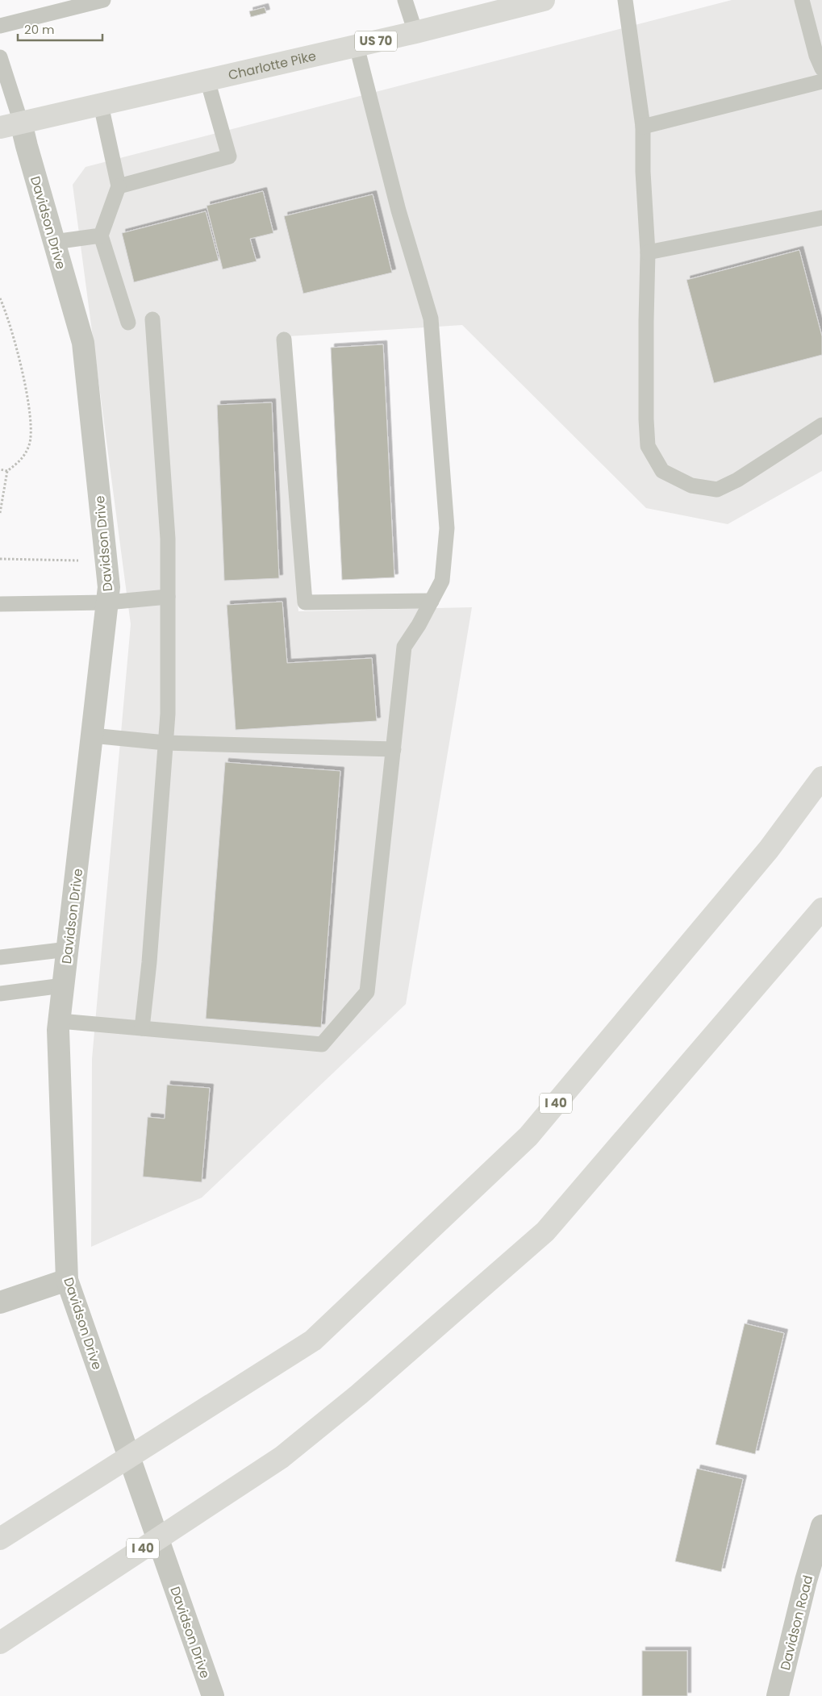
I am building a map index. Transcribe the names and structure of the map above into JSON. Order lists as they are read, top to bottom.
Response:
{
  "streets": {
    "main road": ["US 70", "Charlotte Pike", "I 40"],
    "street": ["Davidson Drive", "Davidson Road"]
  },
  "crossings": [
    ["Charlotte Pike", "Davidson Drive"]
  ],
  "scale_bar": "20 m"
}
